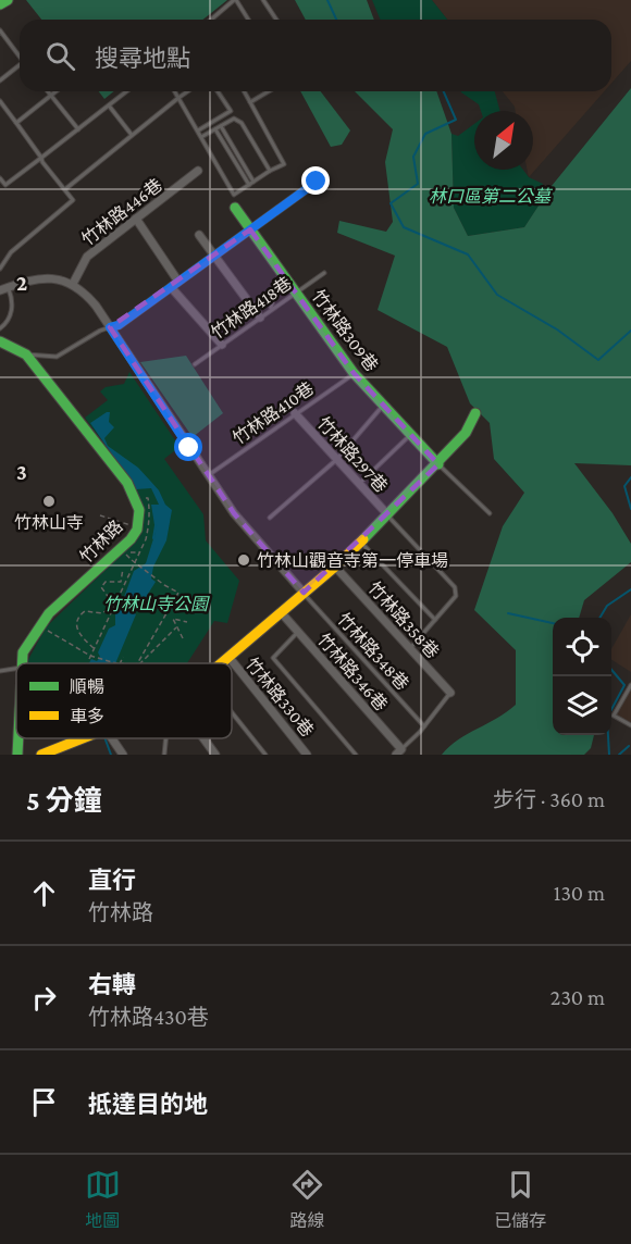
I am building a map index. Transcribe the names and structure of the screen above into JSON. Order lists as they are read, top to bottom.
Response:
{
  "streets": {
    "street": [
      "竹林路446巷",
      "竹林路309巷",
      "竹林路297巷",
      "竹林路",
      "竹林路358巷",
      "竹林路346巷",
      "竹林路330巷"
    ],
    "lane": ["竹林路418巷", "竹林路410巷", "竹林路348巷"]
  },
  "crossings": [
    ["竹林路418巷", "竹林路309巷"],
    ["竹林路309巷", "竹林路410巷"],
    ["竹林路410巷", "竹林路297巷"]
  ],
  "parks": ["林口區第二公墓", "竹林山寺公園"],
  "places": ["竹林山寺", "竹林山觀音寺第一停車場"],
  "legend": ["順暢", "車多"],
  "north": "top right",
  "page": {
    "search": "搜尋地點",
    "heading": ["5 分鐘", "步行 · 360 m"],
    "list": [
      ["直行", "竹林路", "130 m"],
      ["右轉", "竹林路430巷", "230 m"],
      "抵達目的地"
    ],
    "nav": ["地圖", "路線", "已儲存"]
  },
  "grid": {
    "rows": ["2", "3"]
  }
}
